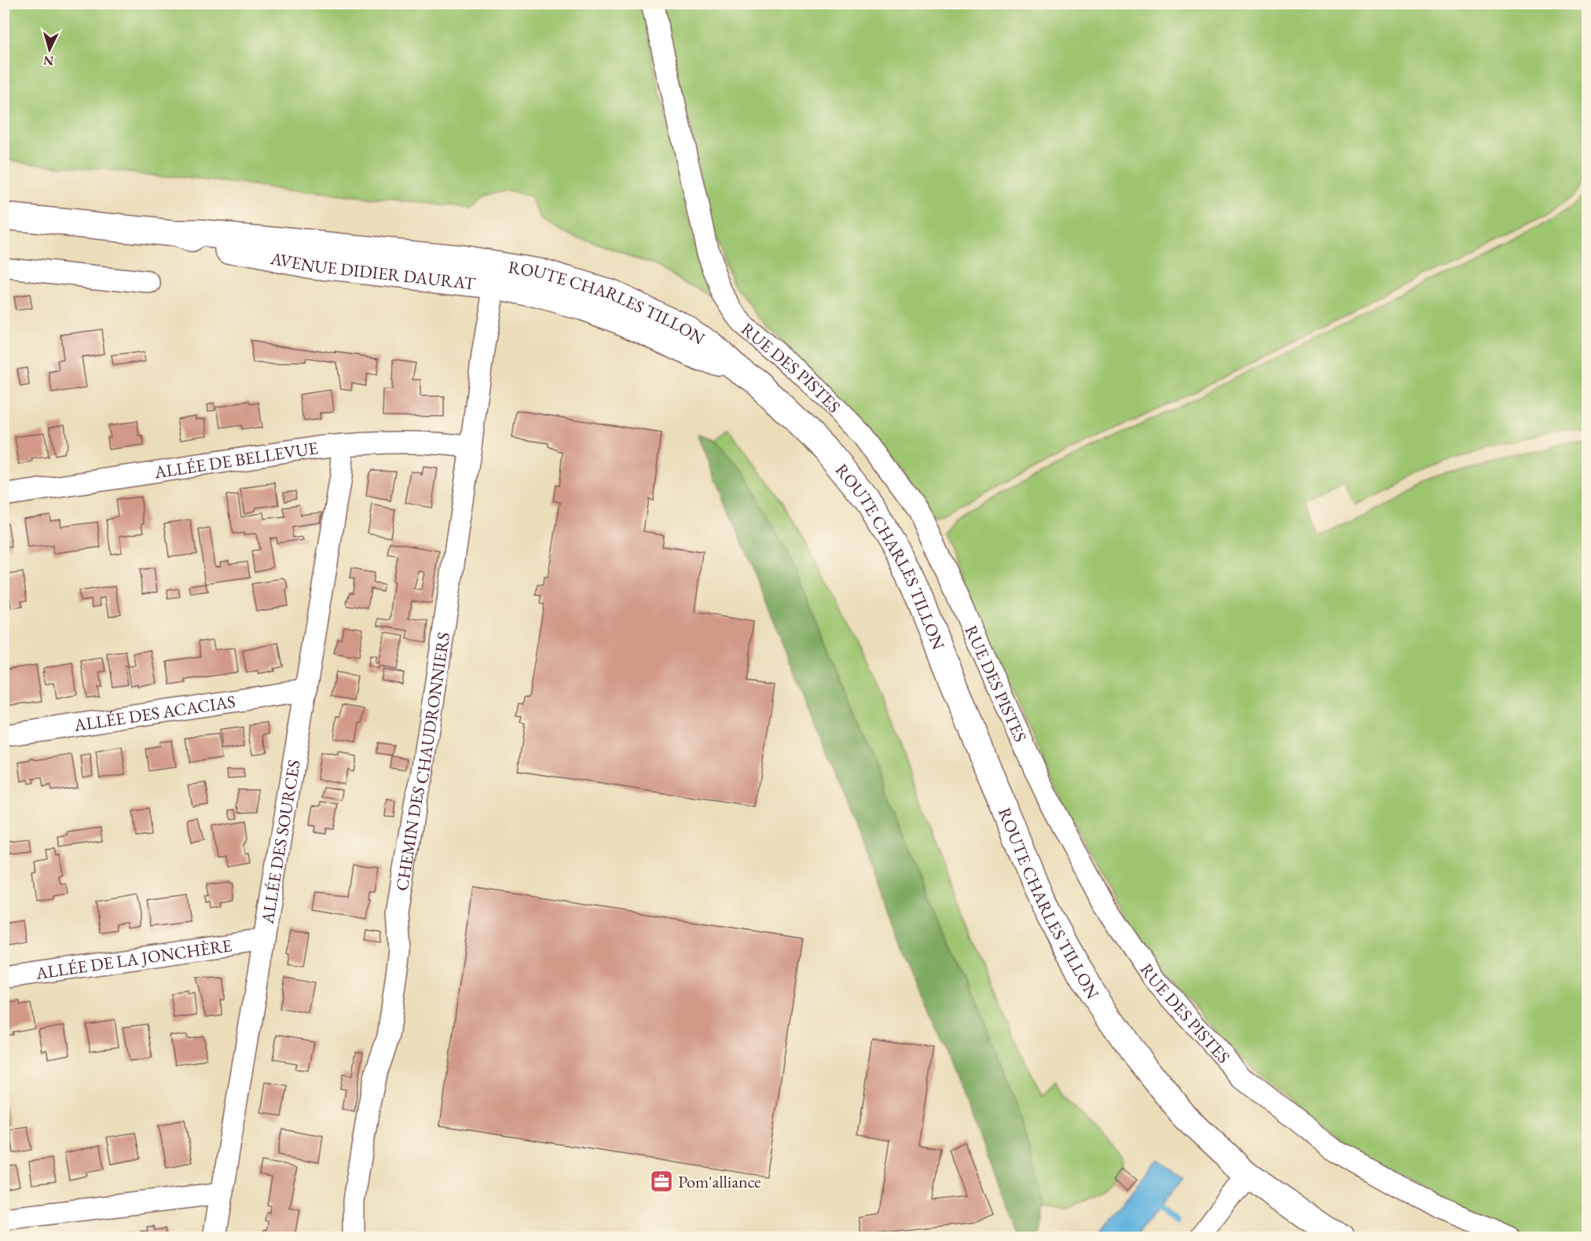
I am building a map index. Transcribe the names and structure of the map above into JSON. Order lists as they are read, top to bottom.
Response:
{
  "streets": {
    "main road": ["AVENUE DIDIER DAURAT", "ROUTE CHARLES TILLON"],
    "street": [
      "RUE DES PISTES",
      "ALLÉE DE BELLEVUE",
      "ALLÉE DES ACACIAS",
      "CHEMIN DES CHAUDRONNIERS",
      "ALLÉE DES SOURCES",
      "ALLÉE DE LA JONCHÈRE"
    ]
  },
  "crossings": [
    ["AVENUE DIDIER DAURAT", "ROUTE CHARLES TILLON"],
    ["AVENUE DIDIER DAURAT", "CHEMIN DES CHAUDRONNIERS"],
    ["ALLÉE DE BELLEVUE", "CHEMIN DES CHAUDRONNIERS"],
    ["ALLÉE DE BELLEVUE", "ALLÉE DES SOURCES"],
    ["ALLÉE DES ACACIAS", "ALLÉE DES SOURCES"],
    ["ALLÉE DES SOURCES", "ALLÉE DE LA JONCHÈRE"]
  ],
  "places": {
    "office": ["Pom'alliance"]
  },
  "north": "bottom"
}
